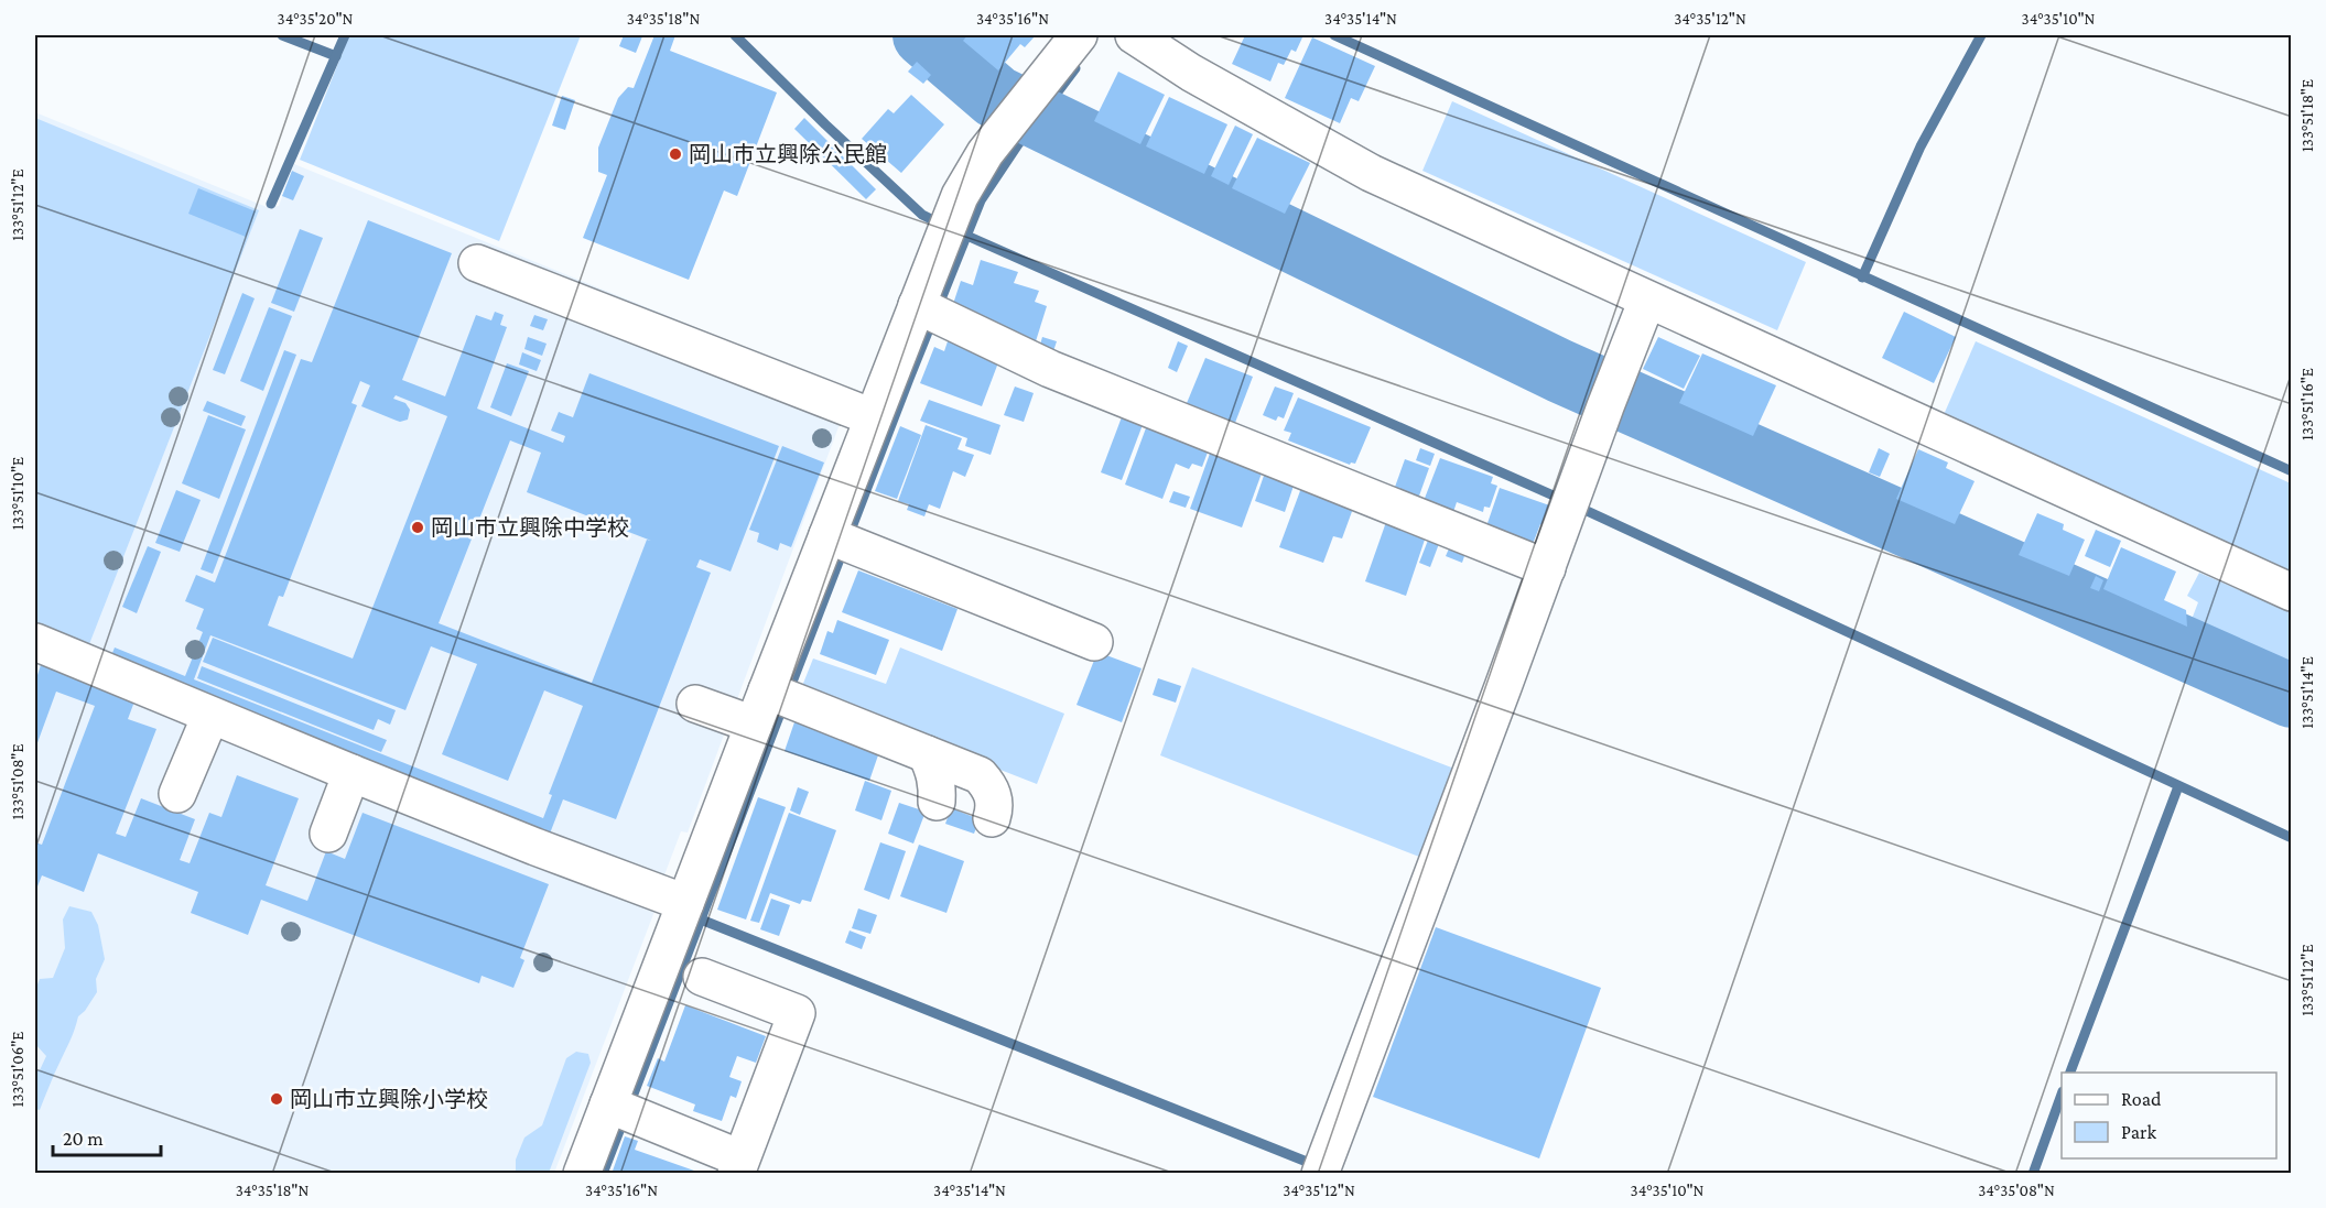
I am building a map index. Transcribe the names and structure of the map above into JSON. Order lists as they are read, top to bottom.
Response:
{
  "places": ["岡山市立興除公民館", "岡山市立興除中学校", "岡山市立興除小学校"],
  "legend": ["Road", "Park"],
  "scale_bar": "20 m",
  "coordinates": [
    "34°35'20\"N",
    "34°35'18\"N",
    "34°35'16\"N",
    "34°35'14\"N",
    "34°35'12\"N",
    "34°35'10\"N",
    "133°51'18\"E",
    "133°51'12\"E",
    "133°51'16\"E",
    "133°51'10\"E",
    "133°51'14\"E",
    "133°51'08\"E",
    "133°51'06\"E",
    "34°35'08\"N"
  ]
}
